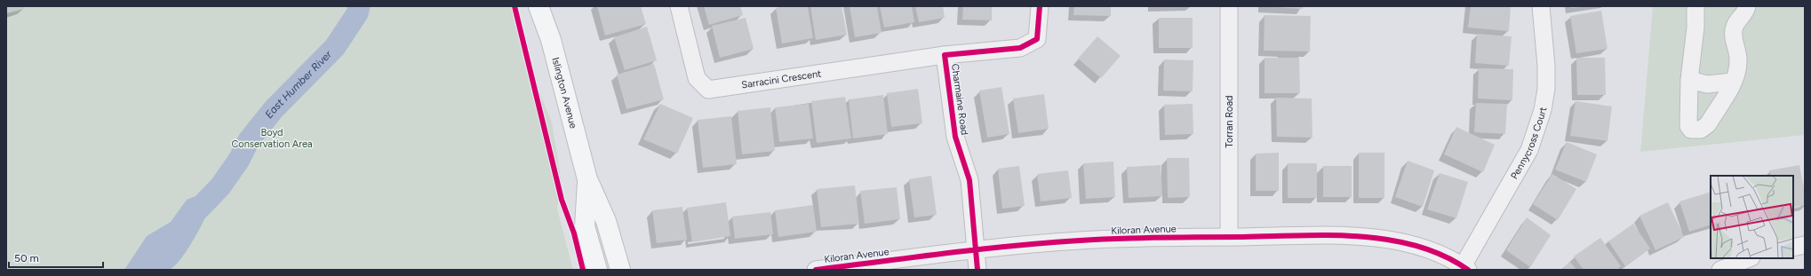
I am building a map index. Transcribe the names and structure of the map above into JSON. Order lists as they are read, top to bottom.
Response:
{
  "streets": {
    "main road": ["Islington Avenue"],
    "street": [
      "Sarracini Crescent",
      "Charmaine Road",
      "Torran Road",
      "Pennycross Court",
      "Kiloran Avenue"
    ]
  },
  "crossings": [
    ["Sarracini Crescent", "Charmaine Road"],
    ["Charmaine Road", "Kiloran Avenue"],
    ["Torran Road", "Kiloran Avenue"],
    ["Pennycross Court", "Kiloran Avenue"]
  ],
  "water": ["East Humber River"],
  "parks": ["Boyd Conservation Area"],
  "scale_bar": "50 m"
}
